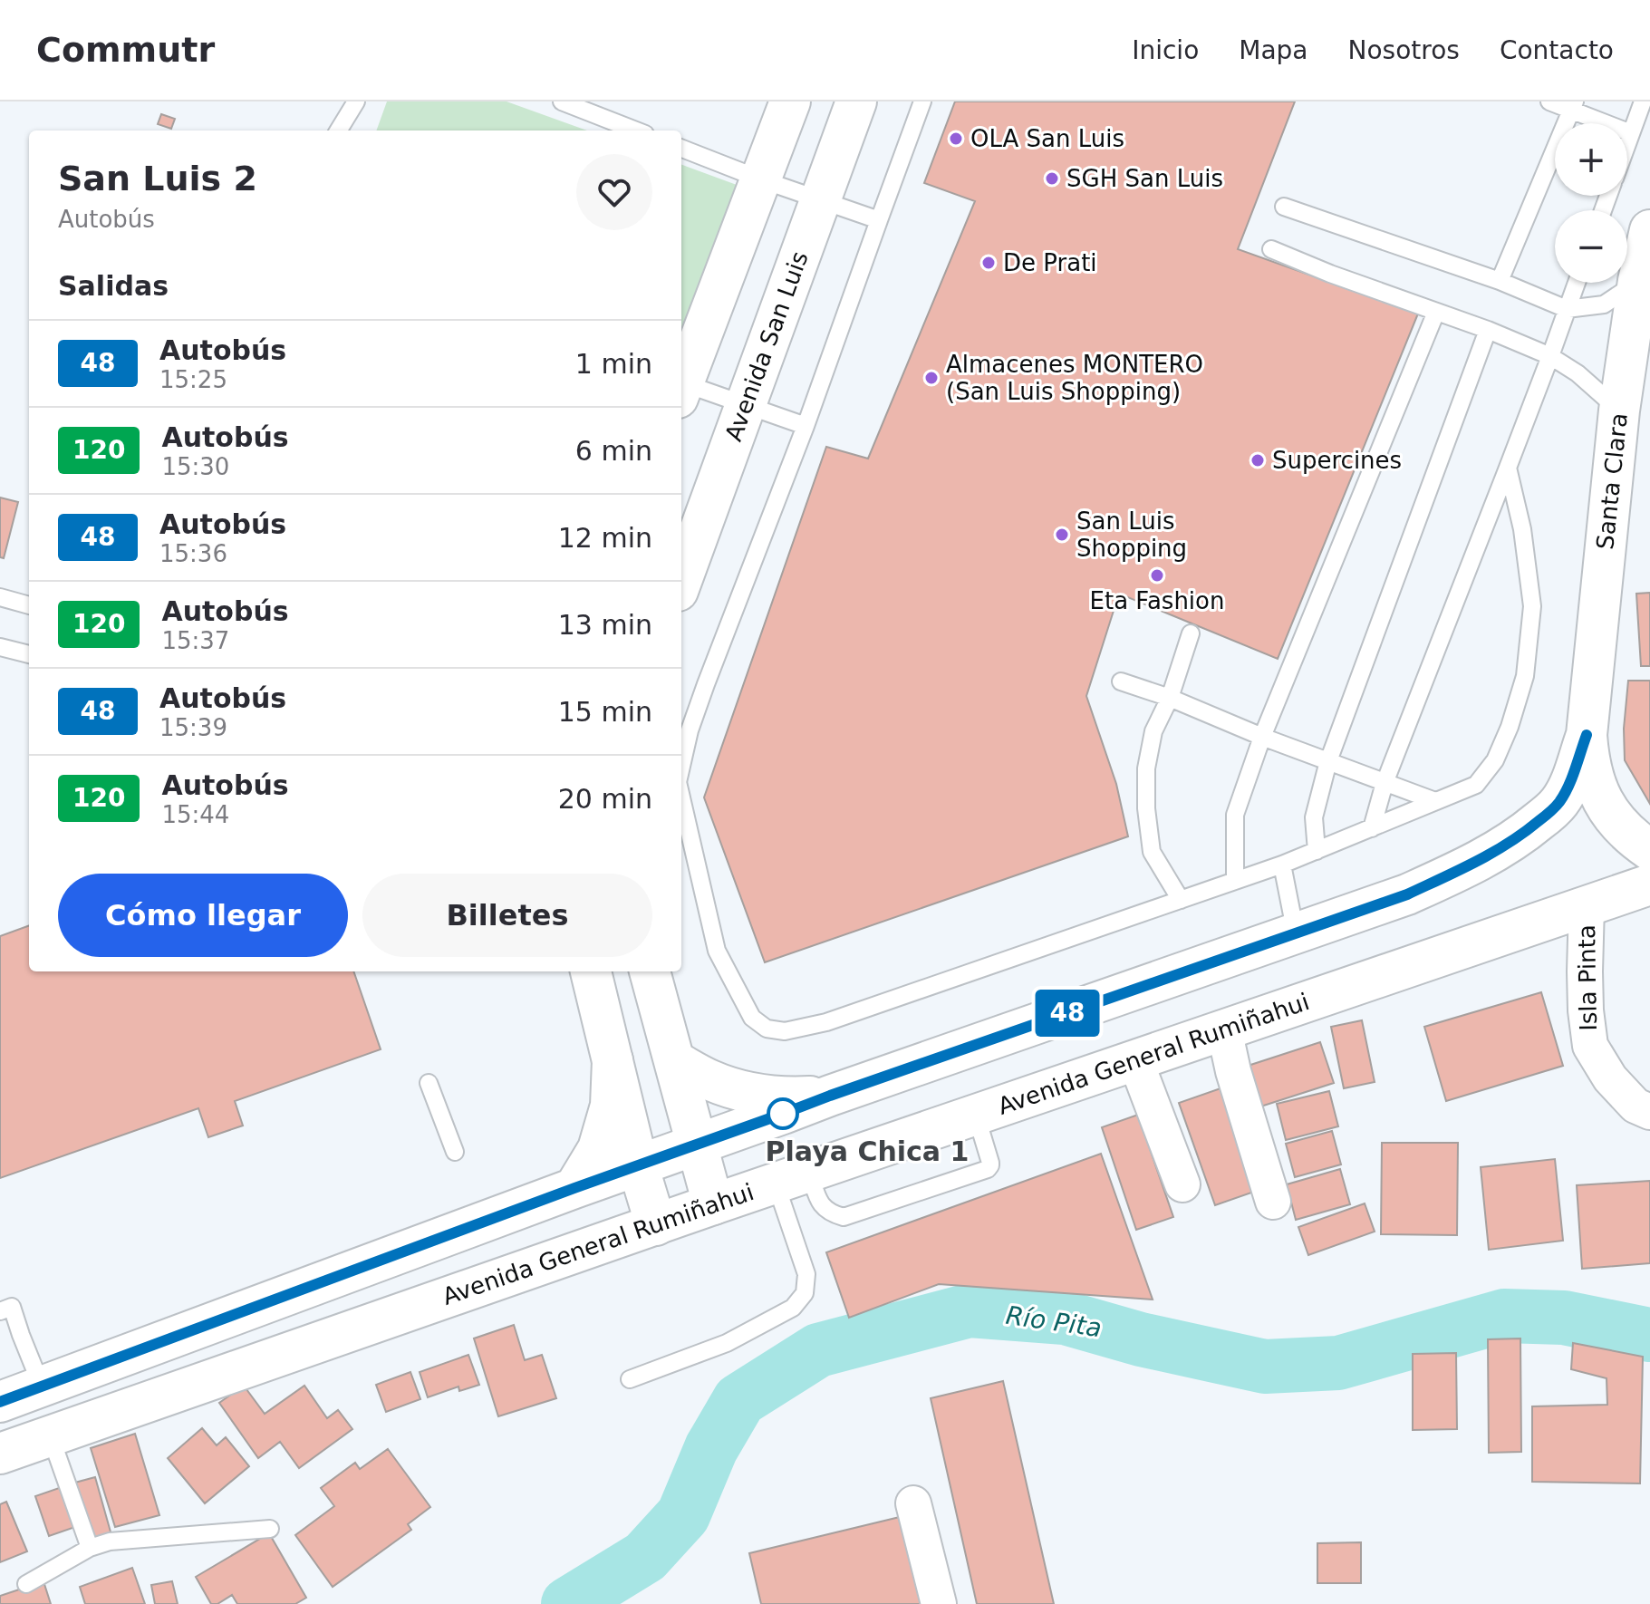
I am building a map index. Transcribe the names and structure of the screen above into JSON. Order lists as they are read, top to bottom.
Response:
{
  "streets": {
    "main road": ["Avenida San Luis", "Santa Clara", "Avenida General Rumiñahui"],
    "street": ["Isla Pinta"]
  },
  "crossings": [
    ["Isla Pinta", "Avenida General Rumiñahui"]
  ],
  "districts": ["Playa Chica 1"],
  "water": ["Río Pita"],
  "places": [
    "OLA San Luis",
    "SGH San Luis",
    "De Prati",
    "Almacenes MONTERO (San Luis Shopping)",
    "Supercines",
    "San Luis Shopping",
    "Eta Fashion"
  ],
  "lines": ["bus line 48"],
  "page": {
    "header": "Commutr",
    "nav": [
      "Inicio",
      "Mapa",
      "Nosotros",
      "Contacto"
    ],
    "on_map": "48",
    "map_buttons": ["+", "−"],
    "heading": [
      ["San Luis 2", "Autobús"],
      "Salidas"
    ],
    "list": [
      {
        "mark": "48",
        "name": "Autobús",
        "note": "15:25",
        "value": "1 min"
      },
      {
        "mark": "120",
        "name": "Autobús",
        "note": "15:30",
        "value": "6 min"
      },
      {
        "mark": "48",
        "name": "Autobús",
        "note": "15:36",
        "value": "12 min"
      },
      {
        "mark": "120",
        "name": "Autobús",
        "note": "15:37",
        "value": "13 min"
      },
      {
        "mark": "48",
        "name": "Autobús",
        "note": "15:39",
        "value": "15 min"
      },
      {
        "mark": "120",
        "name": "Autobús",
        "note": "15:44",
        "value": "20 min"
      }
    ],
    "buttons": ["Cómo llegar", "Billetes"]
  }
}
